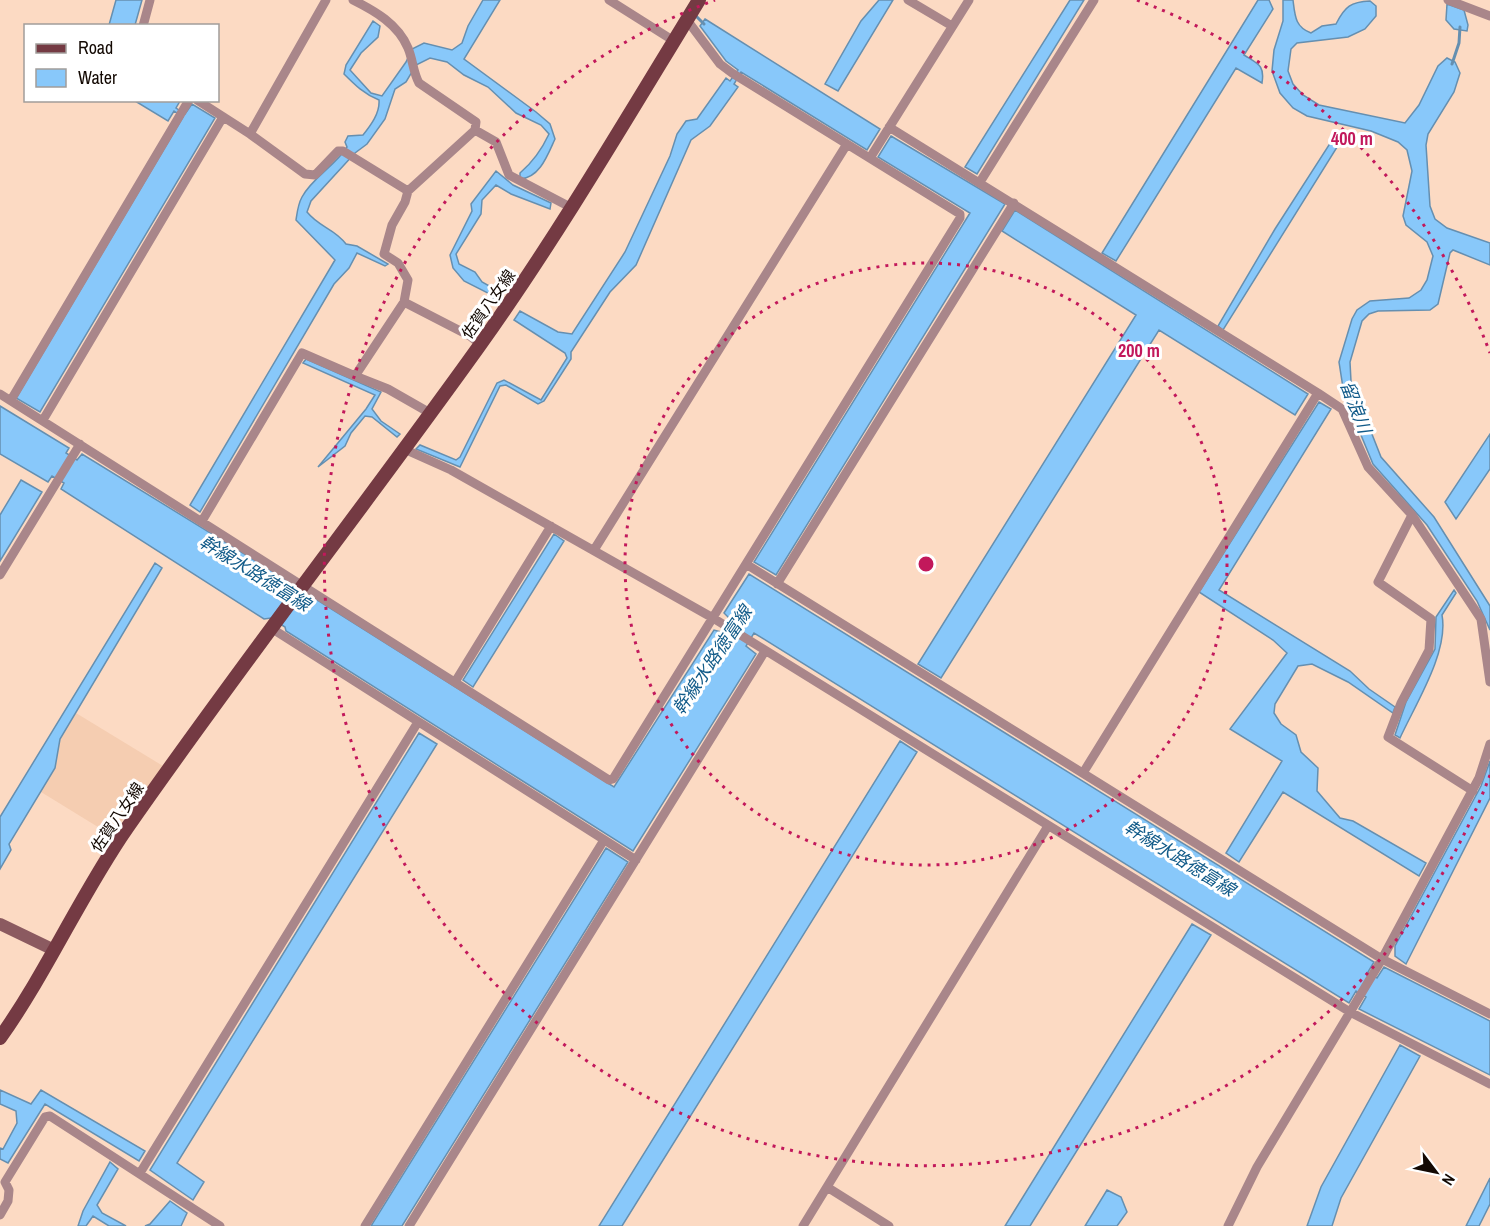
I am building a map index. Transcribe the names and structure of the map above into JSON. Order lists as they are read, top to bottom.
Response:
{
  "streets": {
    "main road": ["佐賀八女線"]
  },
  "water": ["留浪川", "幹線水路徳富線"],
  "legend": ["Road", "Water"],
  "north": "bottom right",
  "rings": ["400 m", "200 m"]
}
